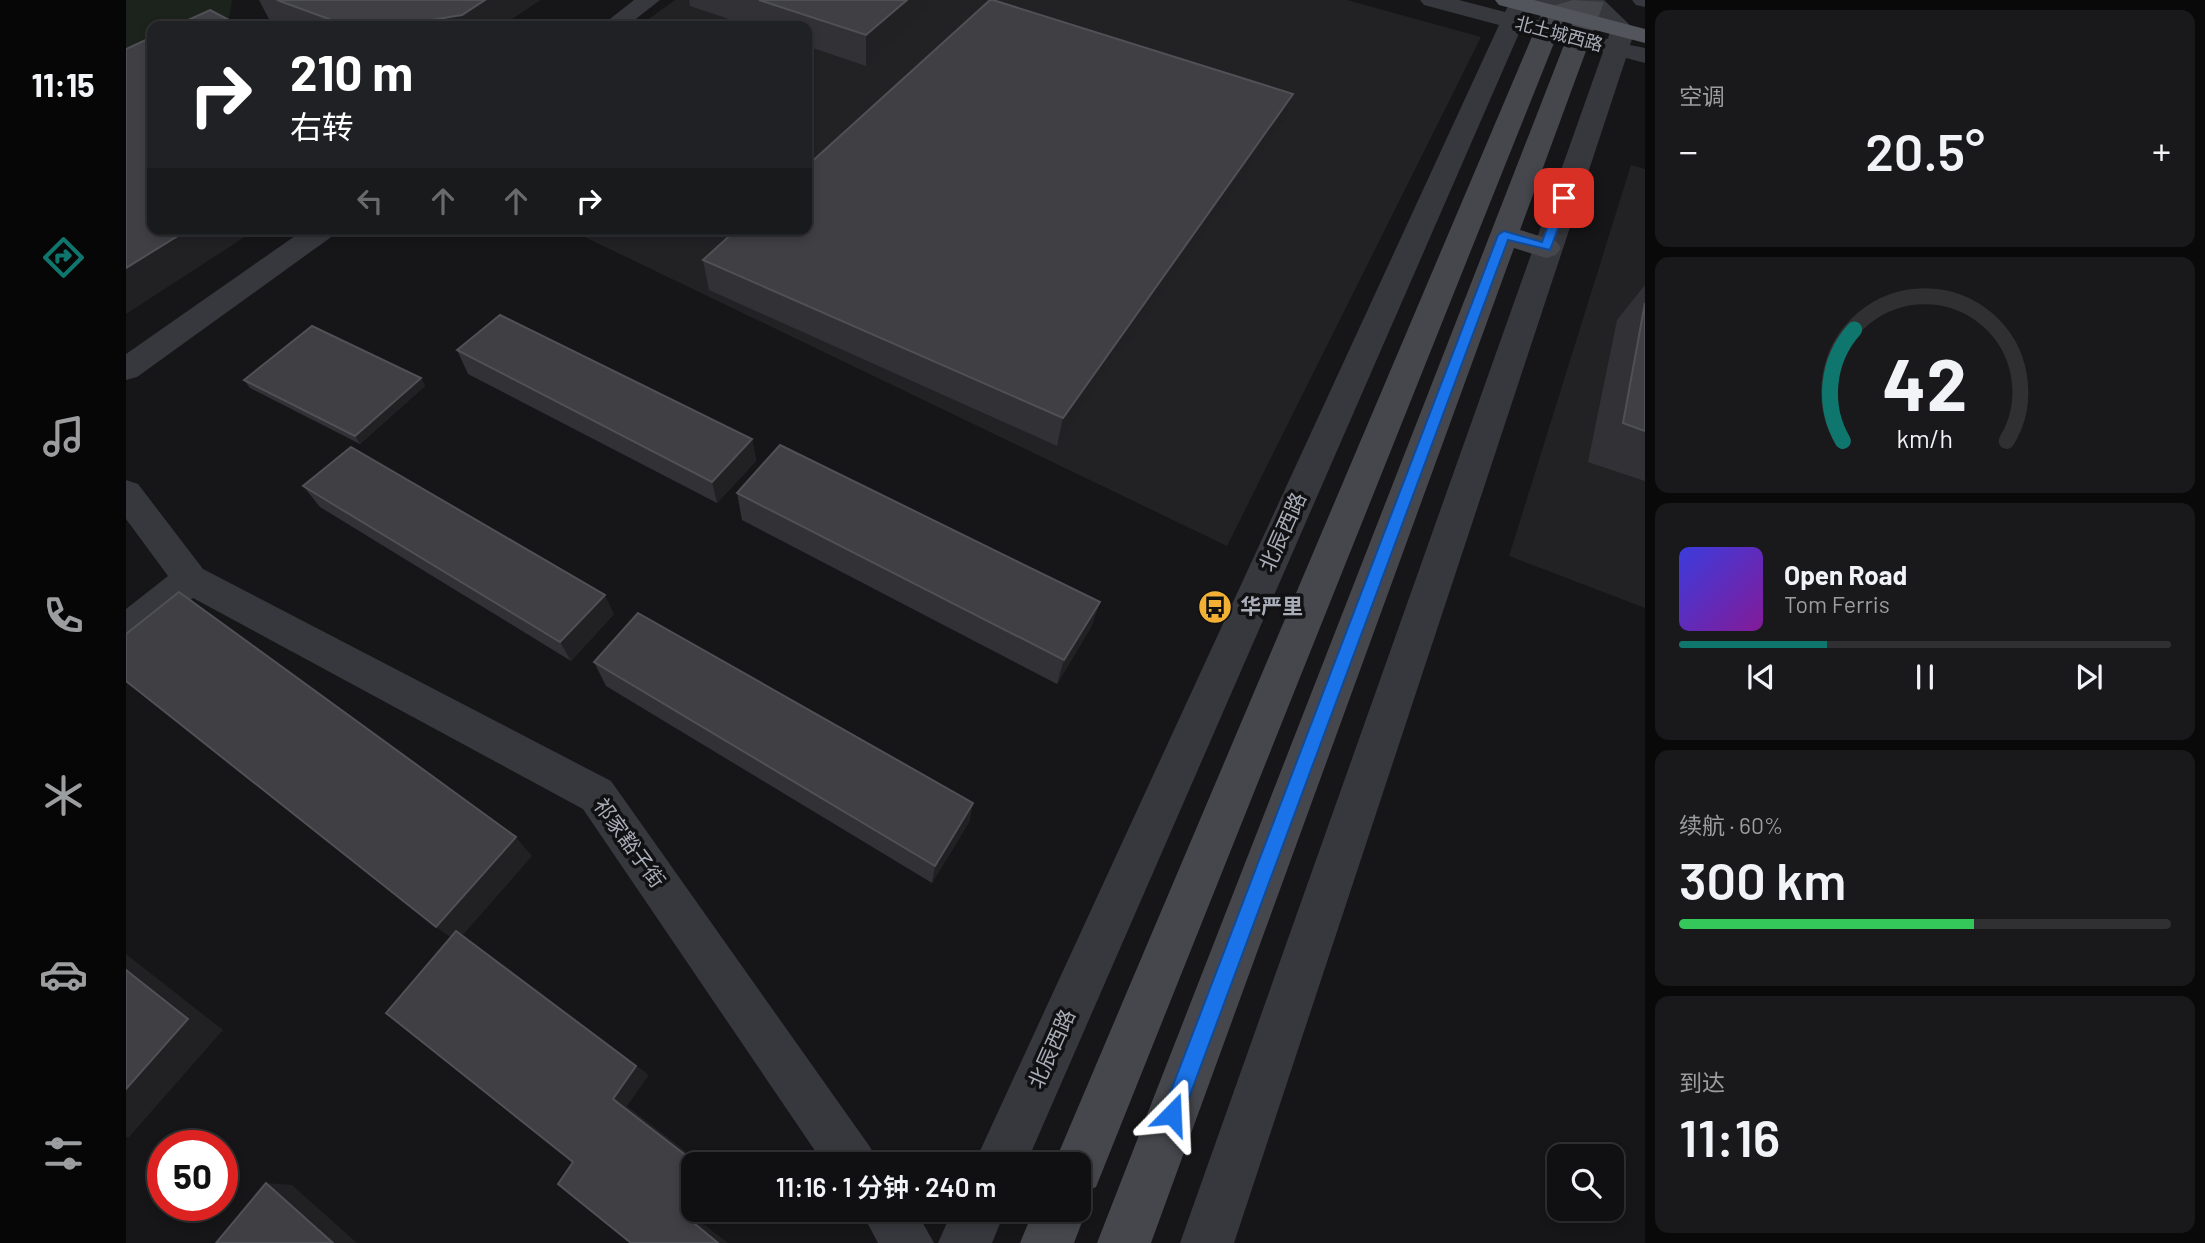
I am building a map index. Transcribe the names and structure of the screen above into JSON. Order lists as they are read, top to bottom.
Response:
{
  "streets": {
    "street": ["北土城西路", "北辰西路", "祁家豁子街"]
  },
  "crossings": [
    ["北土城西路", "北辰西路"]
  ],
  "places": {
    "bus stop": ["华严里"]
  },
  "page": {
    "tabs": "11:15",
    "tile": [
      "空调",
      ["续航 · 60%", "300 km"],
      ["到达", "11:16"]
    ],
    "turn": ["210 m", "右转"],
    "heat": ["−", "20.5°", "+"],
    "song": ["Open Road", "Tom Ferris"],
    "limit": "50",
    "trip": "11:16 · 1 分钟 · 240 m",
    "gauge": ["42", "km/h"]
  }
}
